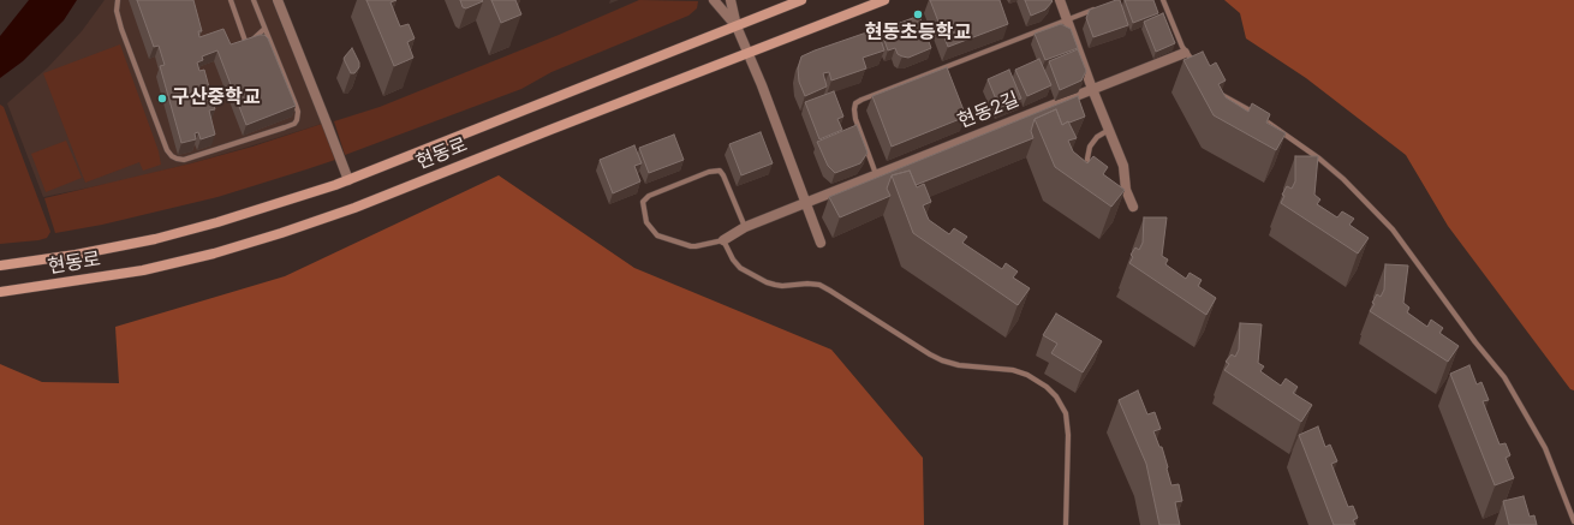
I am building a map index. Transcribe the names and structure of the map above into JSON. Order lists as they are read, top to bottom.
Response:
{
  "streets": {
    "main road": ["현동로"],
    "street": ["현동2길"]
  },
  "places": ["현동초등학교", "구산중학교"]
}
